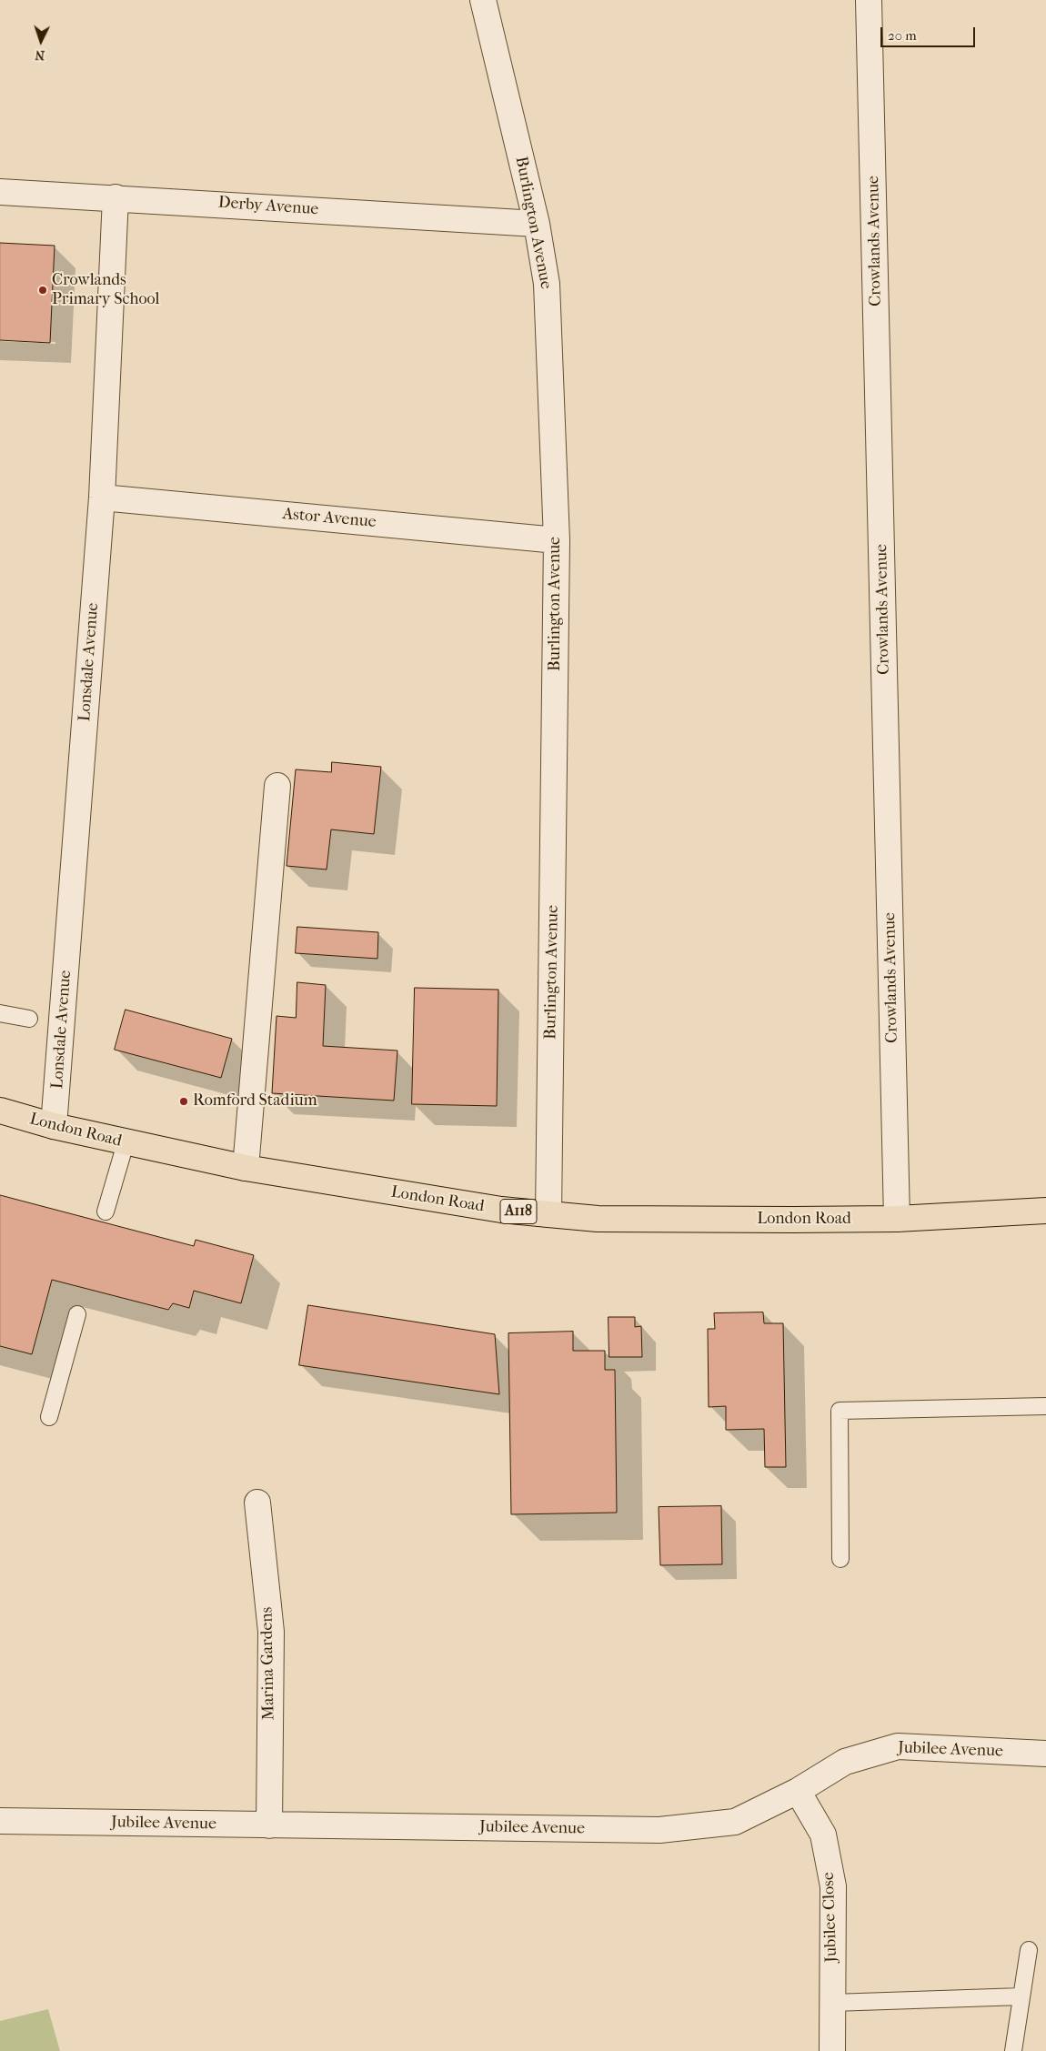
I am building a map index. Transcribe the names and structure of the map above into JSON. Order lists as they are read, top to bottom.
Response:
{
  "streets": {
    "main road": ["London Road", "A118"],
    "street": [
      "Derby Avenue",
      "Burlington Avenue",
      "Crowlands Avenue",
      "Astor Avenue",
      "Lonsdale Avenue",
      "Marina Gardens",
      "Jubilee Avenue",
      "Jubilee Close"
    ]
  },
  "crossings": [
    ["Derby Avenue", "Burlington Avenue"],
    ["Derby Avenue", "Lonsdale Avenue"],
    ["Burlington Avenue", "Astor Avenue"],
    ["Burlington Avenue", "London Road"],
    ["Crowlands Avenue", "London Road"],
    ["Astor Avenue", "Lonsdale Avenue"],
    ["Lonsdale Avenue", "London Road"],
    ["Marina Gardens", "Jubilee Avenue"],
    ["Jubilee Avenue", "Jubilee Close"]
  ],
  "places": ["Crowlands Primary School", "Romford Stadium"],
  "scale_bar": "20 m",
  "north": "bottom"
}
